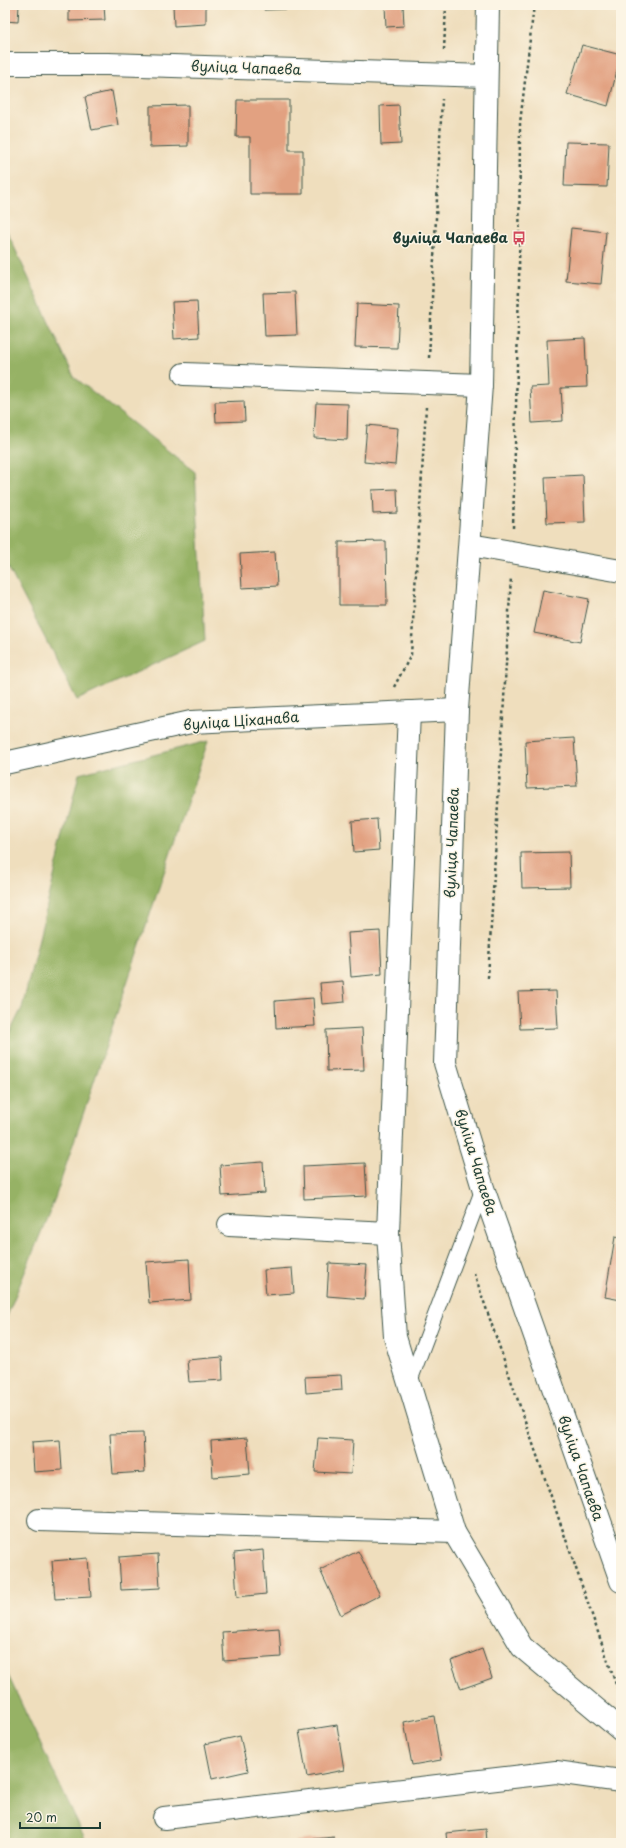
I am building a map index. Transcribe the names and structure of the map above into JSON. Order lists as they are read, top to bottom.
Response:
{
  "streets": {
    "street": ["вуліца Чапаева", "вуліца Ціханава"]
  },
  "crossings": [
    ["вуліца Чапаева", "вуліца Ціханава"]
  ],
  "places": {
    "bus stop": ["вуліца Чапаева"]
  },
  "scale_bar": "20 m"
}
